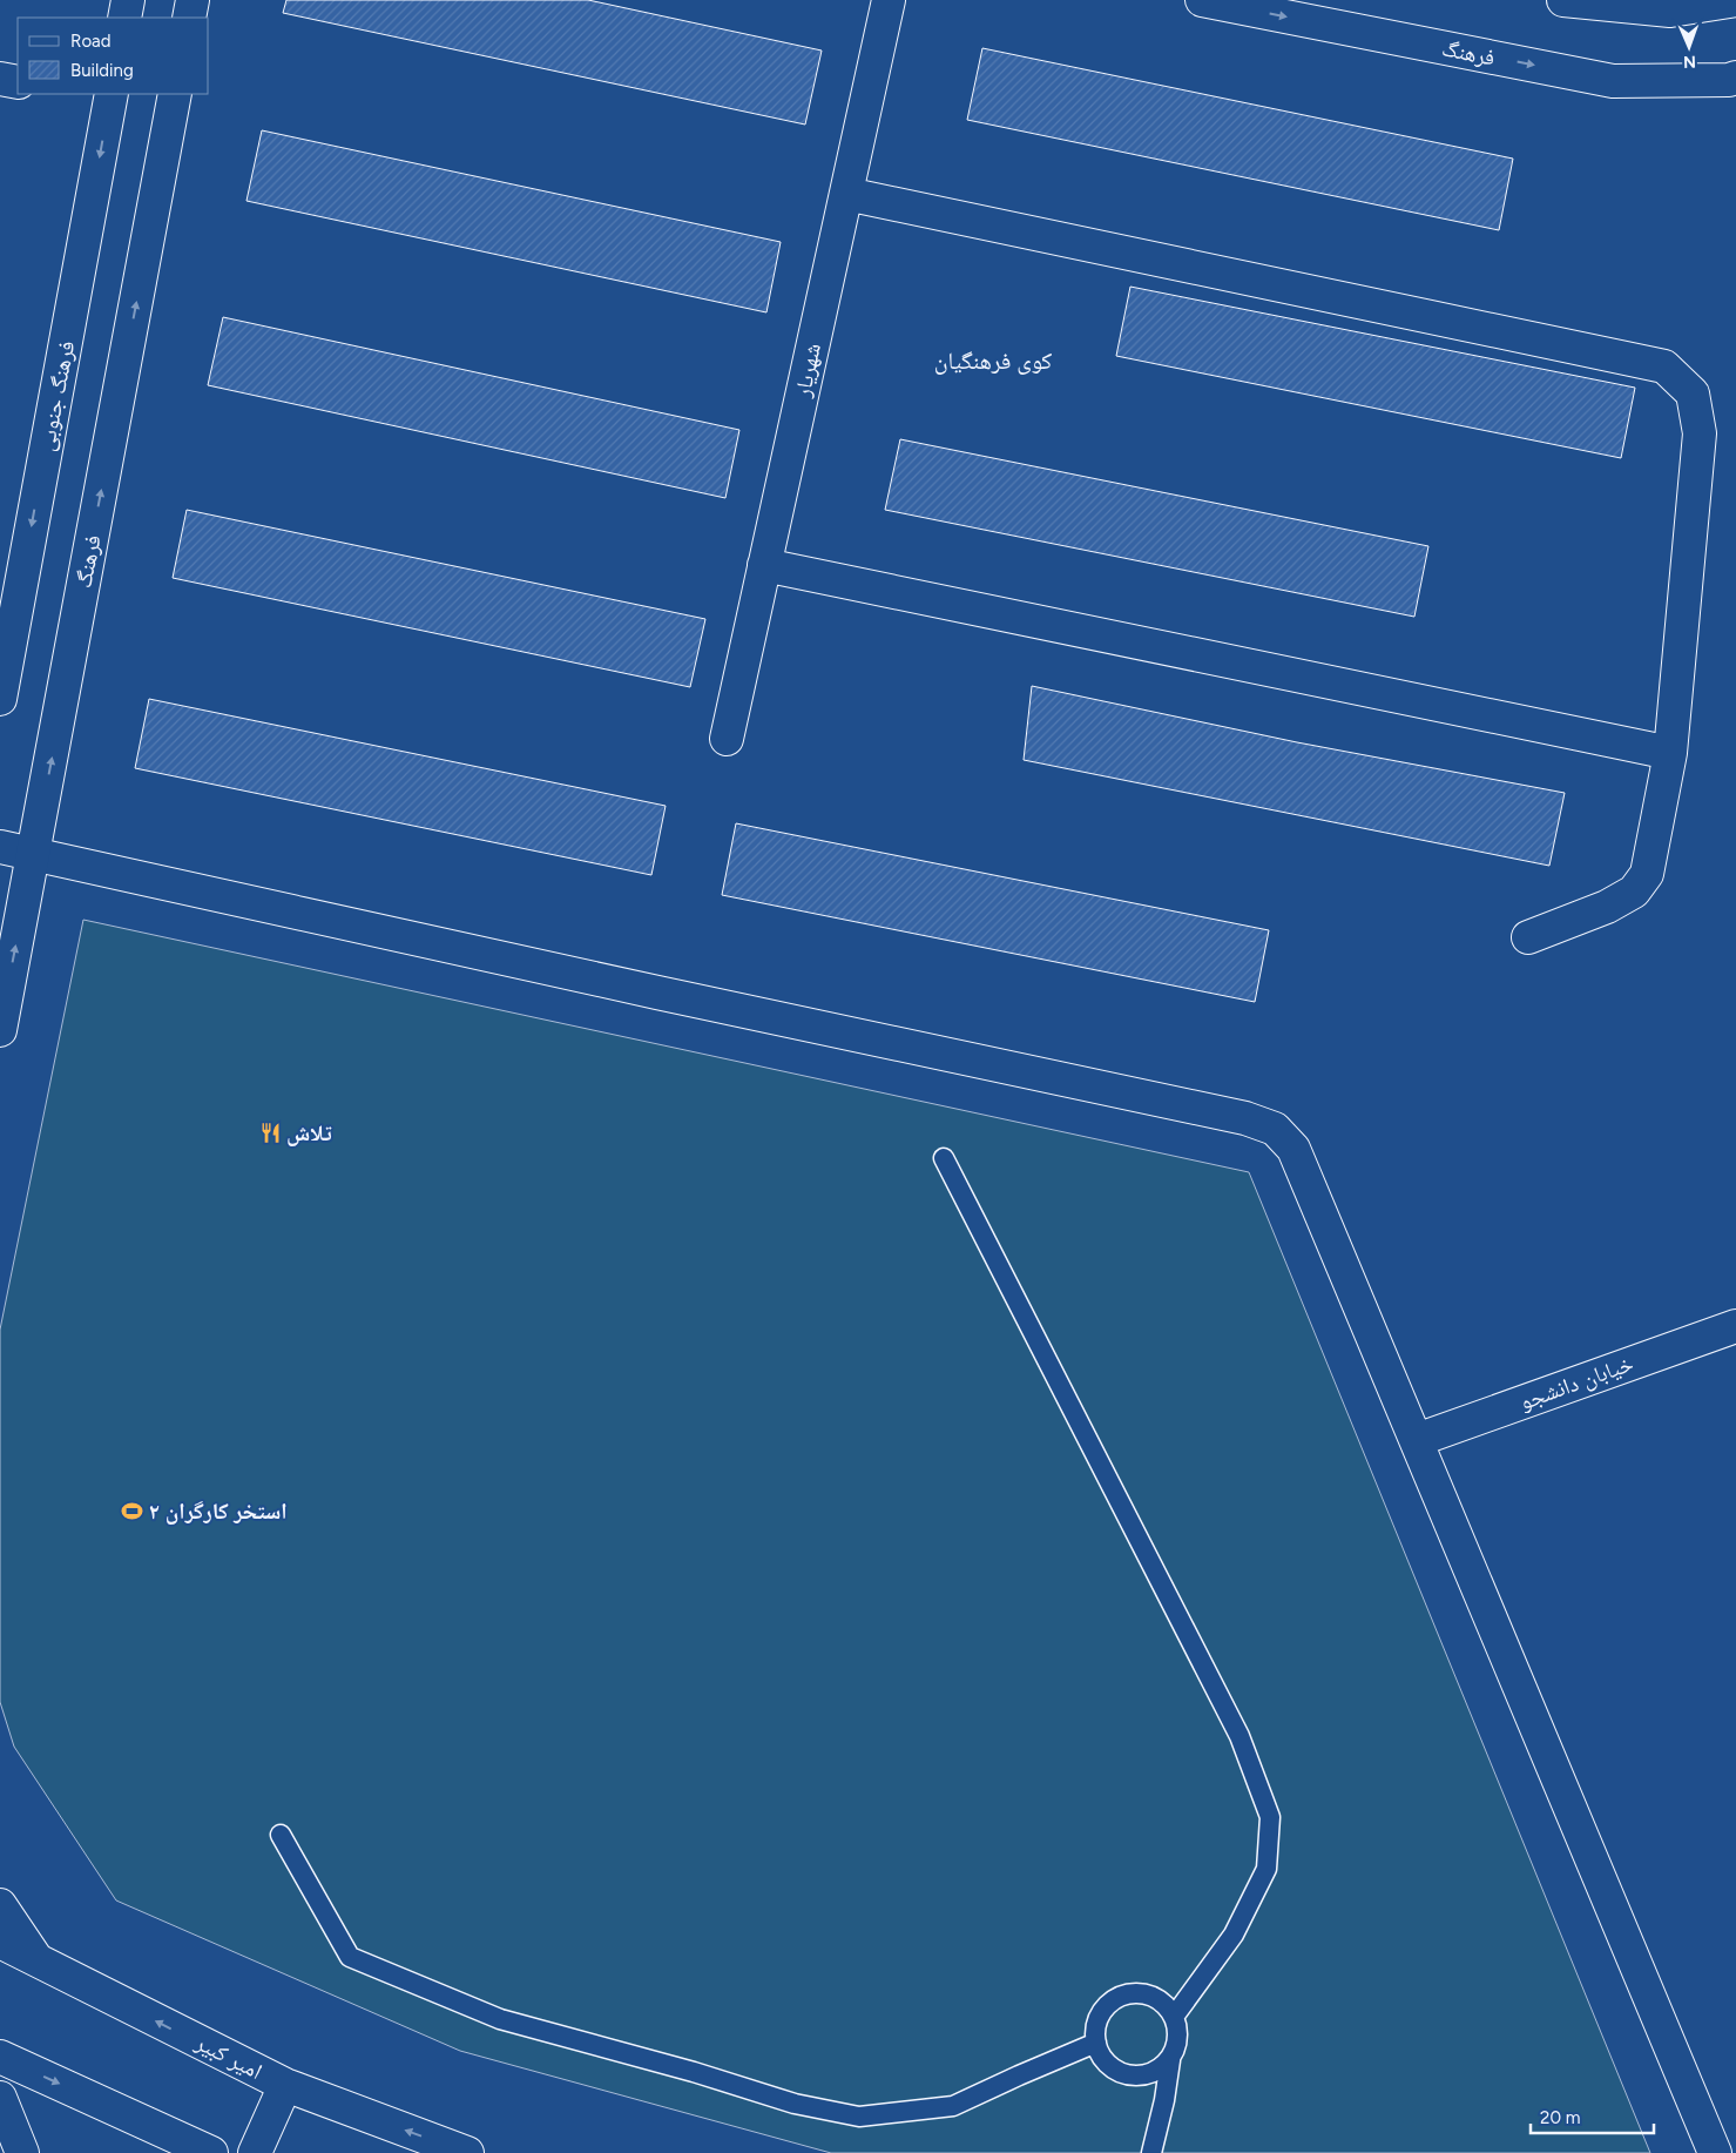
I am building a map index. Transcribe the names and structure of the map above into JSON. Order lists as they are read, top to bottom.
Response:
{
  "streets": {
    "street": [
      "فرهنگ",
      "شهریار",
      "فرهنگ جنوبی",
      "خیابان دانشجو",
      "امیر کبیر"
    ]
  },
  "one_way": ["فرهنگ جنوبی"],
  "districts": ["کوی فرهنگیان"],
  "places": {
    "restaurant": ["تلاش"],
    "sports": ["استخر کارگران ۲"]
  },
  "legend": ["Road", "Building"],
  "scale_bar": "20 m",
  "north": "bottom"
}
